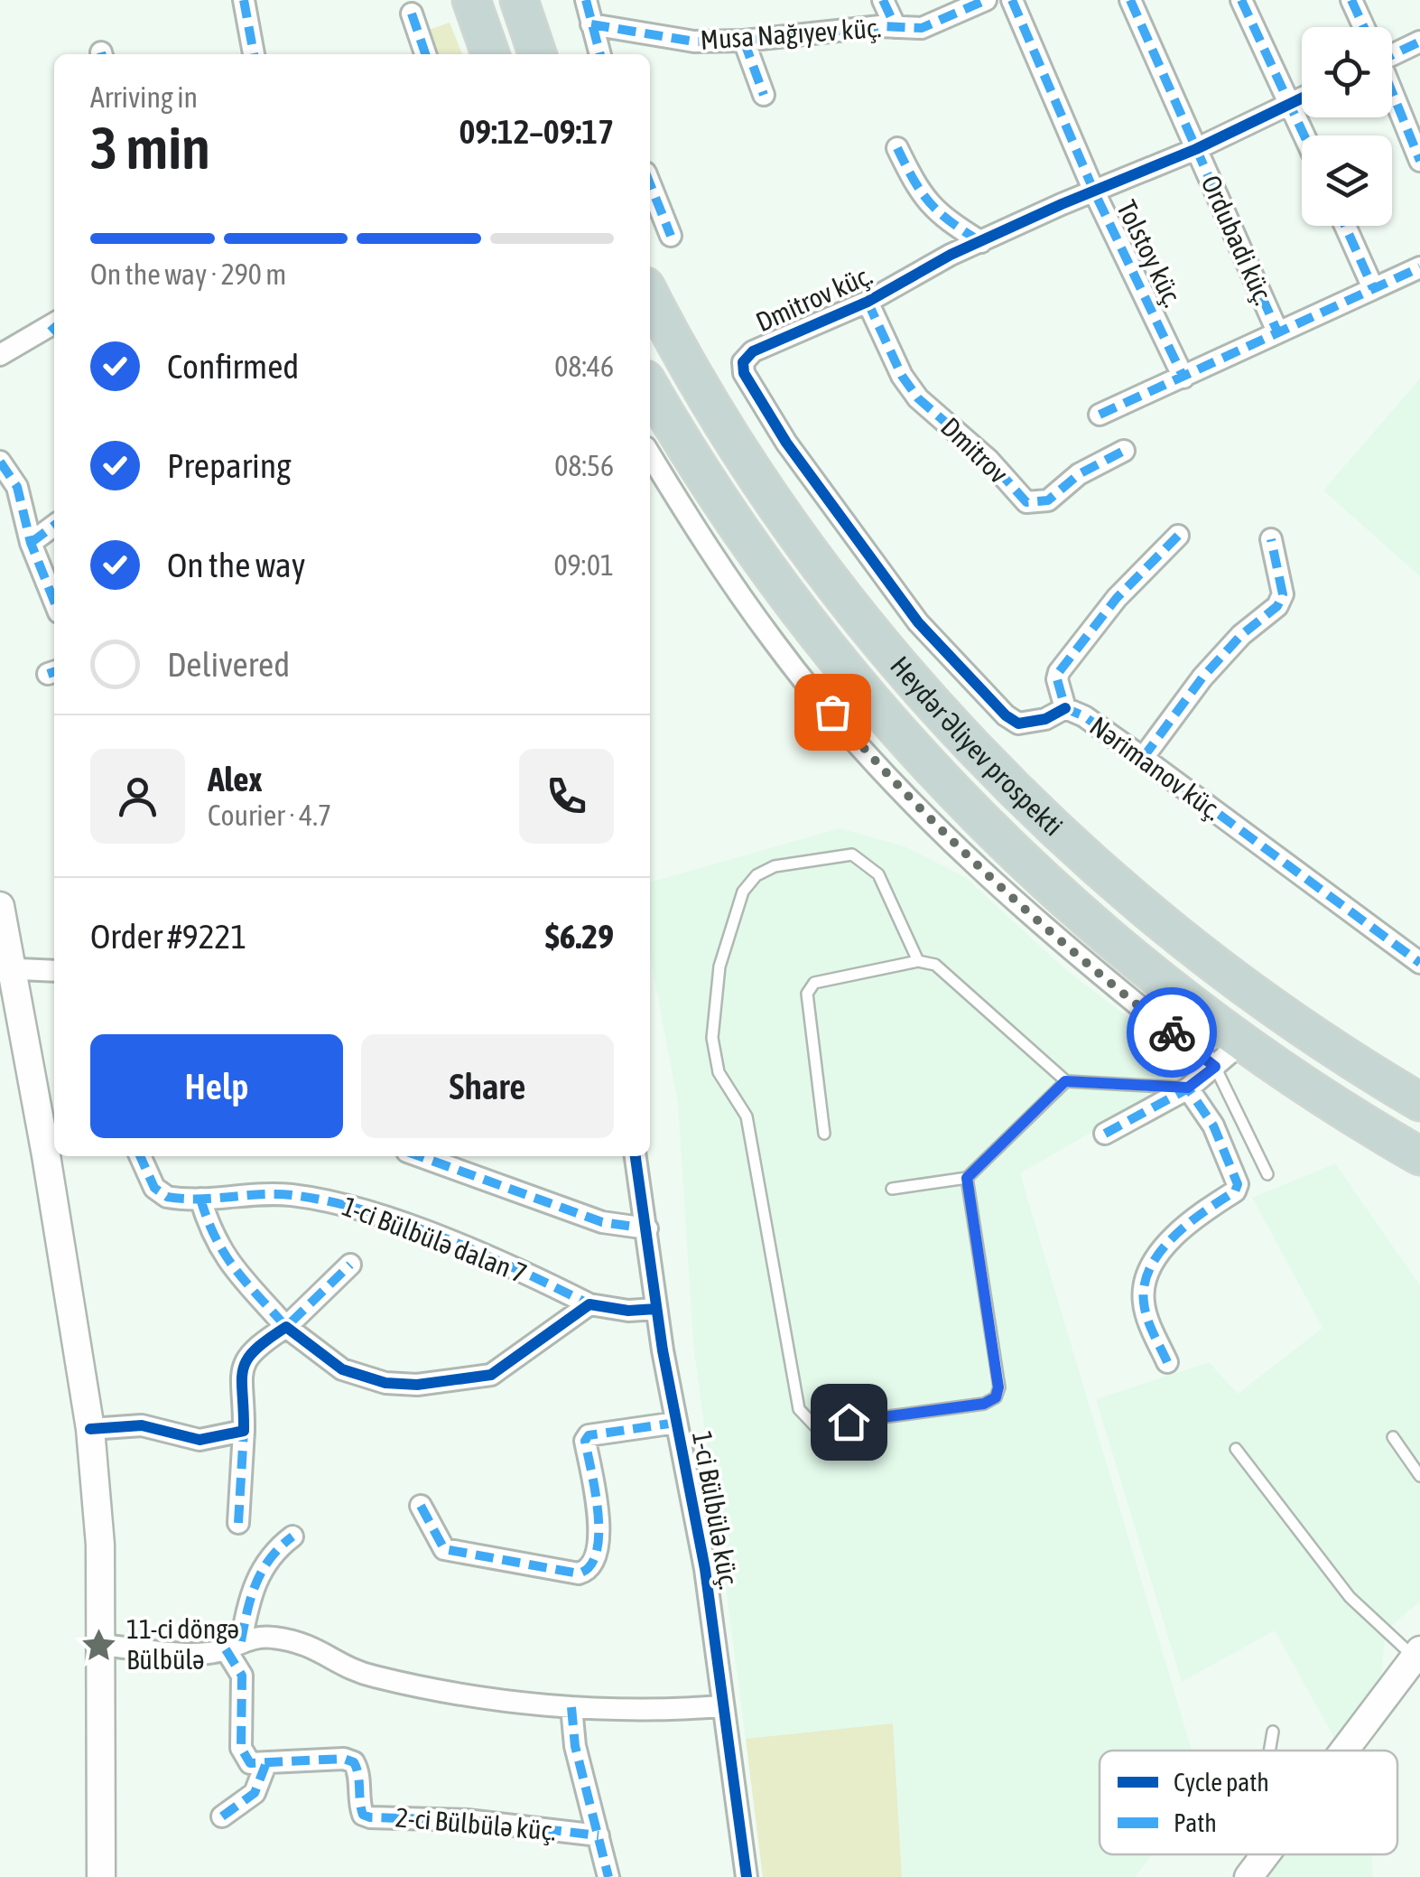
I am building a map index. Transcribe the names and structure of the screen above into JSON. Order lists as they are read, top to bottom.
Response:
{
  "streets": {
    "highway": ["Heydər Əliyev prospekti"],
    "street": [
      "Musa Nağıyev küç.",
      "Ordubadi küç.",
      "Tolstoy küç.",
      "Dmitrov küç.",
      "Dmitrov",
      "Nərimanov küç.",
      "1-ci Bülbülə dalan 7",
      "1-ci Bülbülə küç.",
      "2-ci Bülbülə küç."
    ]
  },
  "crossings": [
    ["Ordubadi küç.", "Dmitrov küç."],
    ["Tolstoy küç.", "Dmitrov küç."],
    ["Dmitrov küç.", "Dmitrov"],
    ["Dmitrov küç.", "Nərimanov küç."],
    ["1-ci Bülbülə dalan 7", "1-ci Bülbülə küç."]
  ],
  "places": {
    "place": ["11-ci döngə Bülbülə"]
  },
  "legend": ["Cycle path", "Path"],
  "page": {
    "heading": ["3 min", "Arriving in", "09:12–09:17"],
    "panel": [
      "Alex",
      "Courier · 4.7",
      "Order #9221",
      "$6.29"
    ],
    "bar": "On the way · 290 m",
    "list": [
      ["Confirmed", "08:46"],
      ["Preparing", "08:56"],
      ["On the way", "09:01"],
      "Delivered"
    ],
    "buttons": ["Help", "Share"]
  }
}
